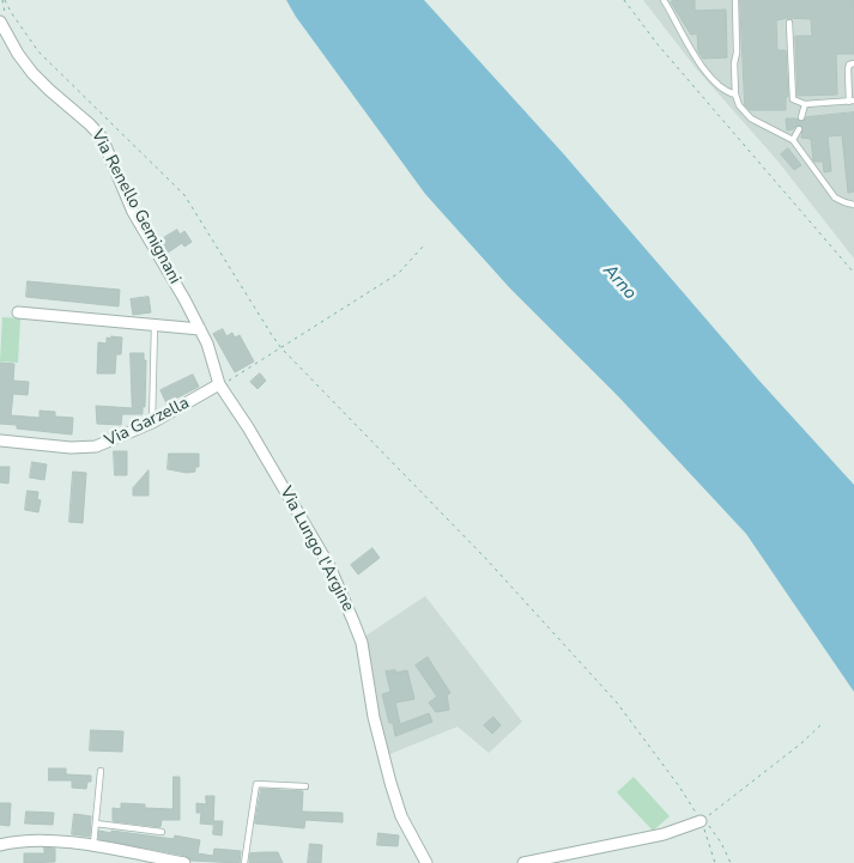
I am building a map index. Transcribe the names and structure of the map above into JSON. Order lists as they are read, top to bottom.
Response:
{
  "streets": {
    "street": ["Via Renello Gemignani", "Via Garzella", "Via Lungo l'Argine"]
  },
  "crossings": [
    ["Via Renello Gemignani", "Via Garzella"],
    ["Via Renello Gemignani", "Via Lungo l'Argine"],
    ["Via Garzella", "Via Lungo l'Argine"]
  ],
  "water": ["Arno"]
}
